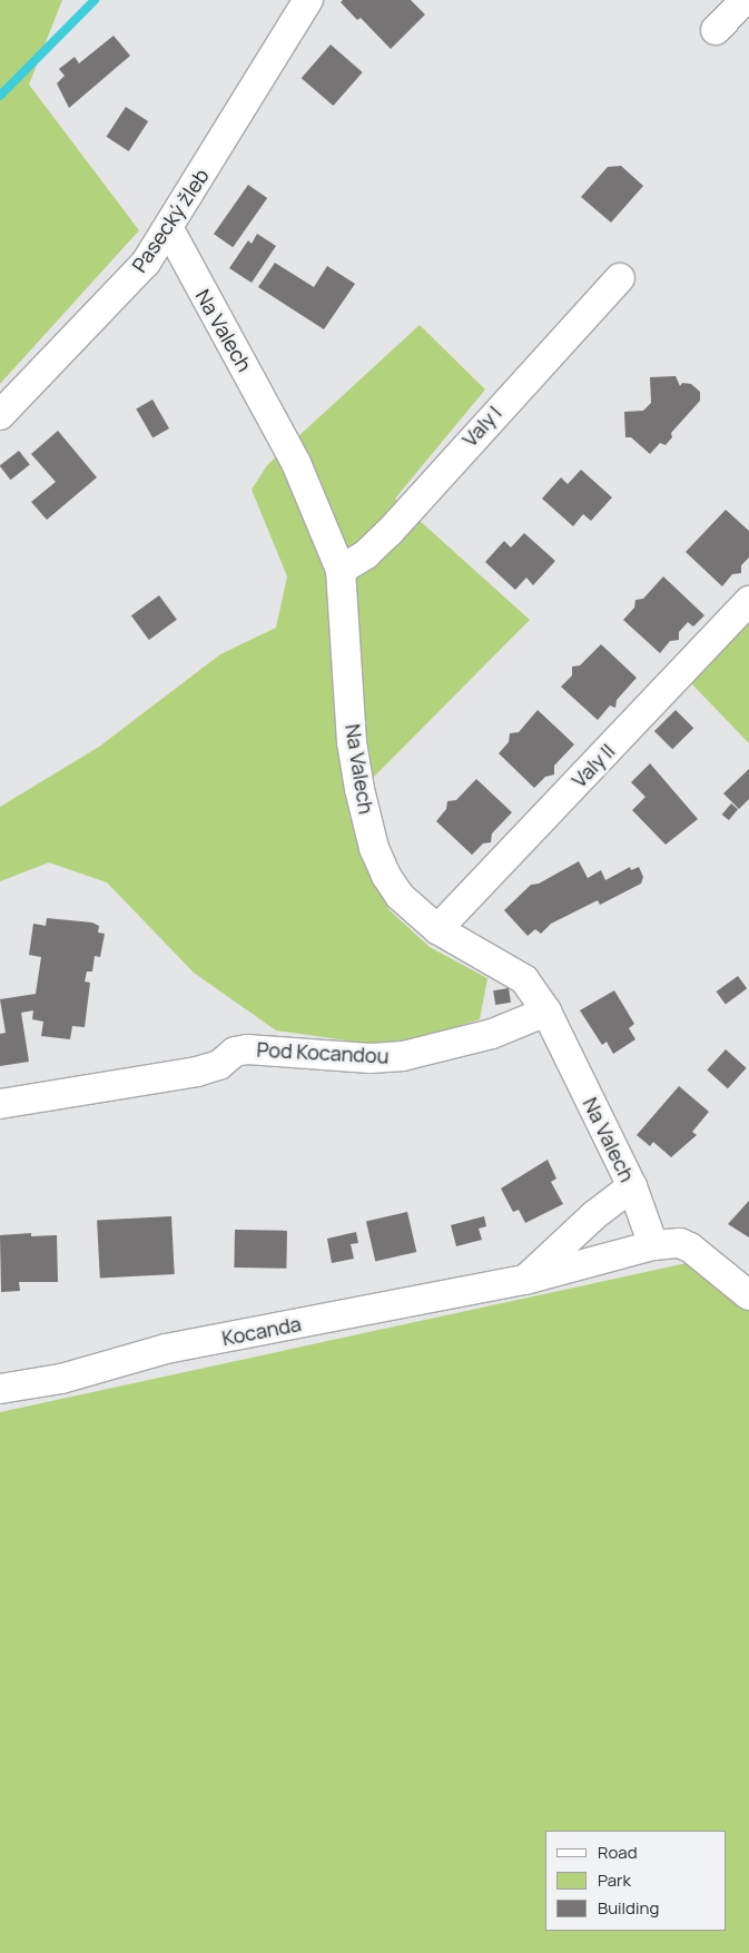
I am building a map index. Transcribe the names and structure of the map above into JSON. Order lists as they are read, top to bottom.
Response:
{
  "streets": {
    "street": [
      "Pasecký žleb",
      "Na Valech",
      "Valy I",
      "Valy II",
      "Pod Kocandou",
      "Kocanda"
    ]
  },
  "crossings": [
    ["Pasecký žleb", "Na Valech"],
    ["Na Valech", "Valy I"],
    ["Na Valech", "Valy II"],
    ["Na Valech", "Pod Kocandou"],
    ["Na Valech", "Kocanda"]
  ],
  "legend": ["Road", "Park", "Building"]
}
